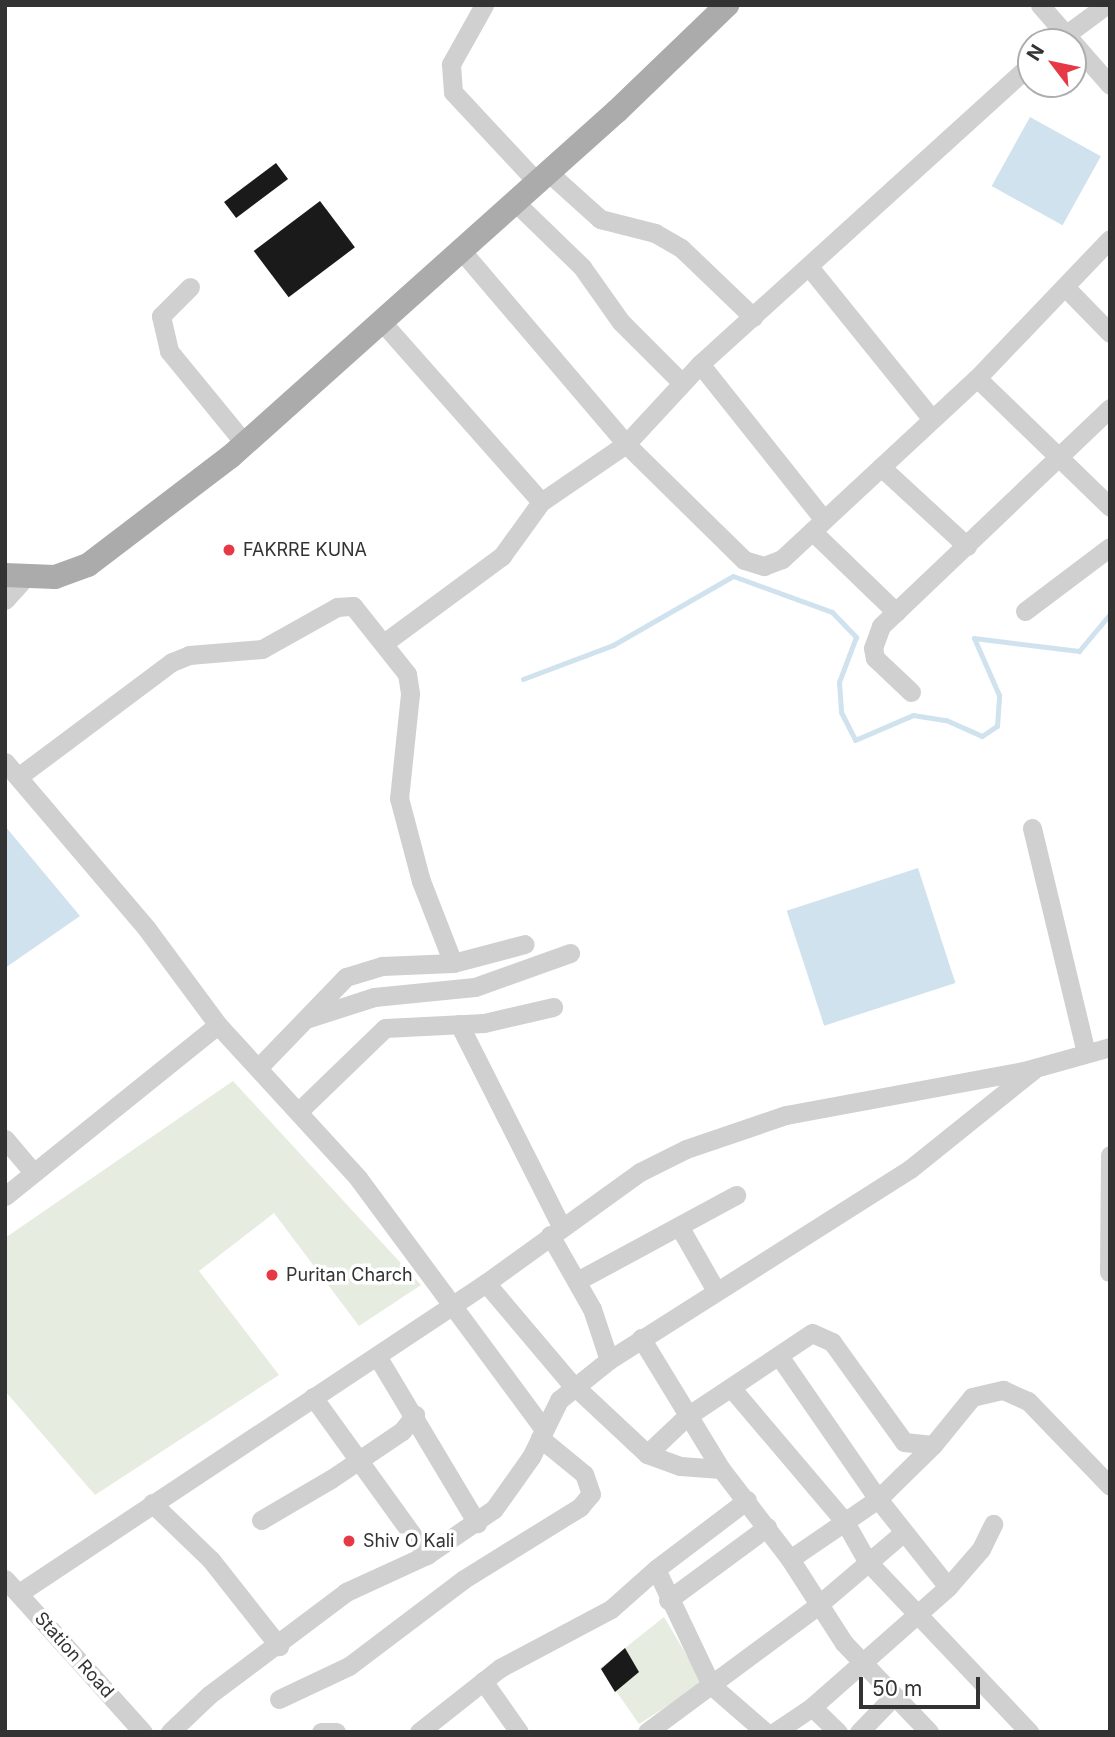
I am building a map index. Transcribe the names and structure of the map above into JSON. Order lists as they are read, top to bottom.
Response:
{
  "streets": {
    "street": ["Station Road"]
  },
  "places": ["FAKRRE KUNA", "Puritan Charch", "Shiv O Kali"],
  "scale_bar": "50 m",
  "north": "top left"
}
